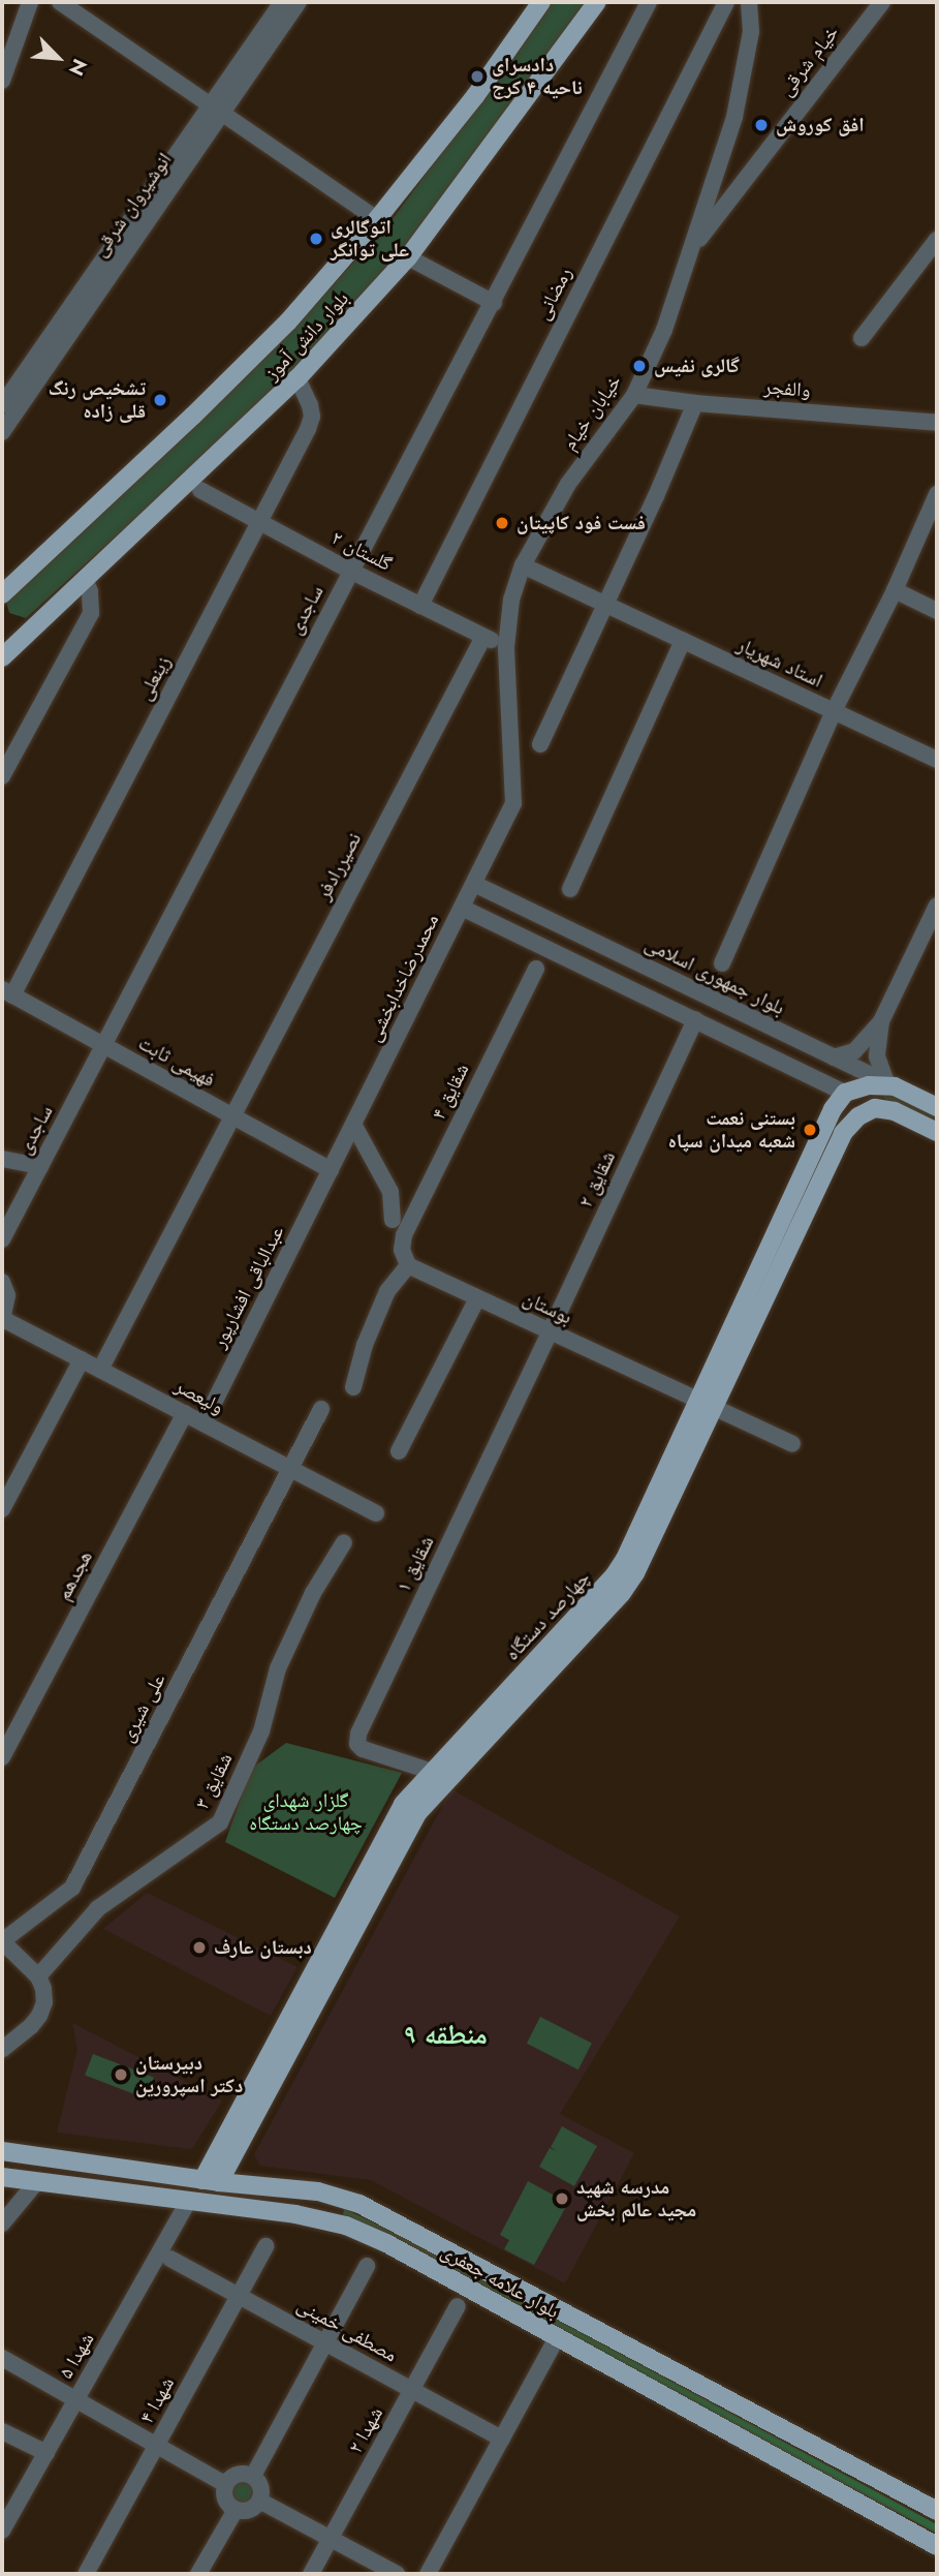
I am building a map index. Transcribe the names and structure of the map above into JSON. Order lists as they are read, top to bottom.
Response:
{
  "streets": {
    "main road": [
      "بلوار دانش آموز",
      "بلوار جمهوری اسلامی",
      "چهارصد دستگاه",
      "بلوار علامه جعفری"
    ],
    "street": [
      "خیام شرقی",
      "انوشیروان شرقی",
      "رمضانی",
      "والفجر",
      "خیابان خیام",
      "گلستان ۲",
      "ساجدی",
      "استاد شهریار",
      "زینعلی",
      "نصیررادفر",
      "محمدرضاخدابخشی",
      "فهیمی ثابت",
      "شقایق ۴",
      "شقایق ۲",
      "عبدالباقی افشارپور",
      "بوستان",
      "ولیعصر",
      "شقایق ۱",
      "هجدهم",
      "علی شیری",
      "شقایق ۳",
      "مصطفی خمینی",
      "شهدا ۵",
      "شهدا ۴",
      "شهدا ۲"
    ]
  },
  "crossings": [
    ["خیام شرقی", "خیابان خیام"],
    ["رمضانی", "گلستان ۲"],
    ["بلوار دانش آموز", "زینعلی"],
    ["والفجر", "خیابان خیام"],
    ["خیابان خیام", "گلستان ۲"],
    ["خیابان خیام", "استاد شهریار"],
    ["خیابان خیام", "محمدرضاخدابخشی"],
    ["گلستان ۲", "ساجدی"],
    ["گلستان ۲", "زینعلی"],
    ["گلستان ۲", "نصیررادفر"],
    ["ساجدی", "فهیمی ثابت"],
    ["زینعلی", "فهیمی ثابت"],
    ["نصیررادفر", "فهیمی ثابت"],
    ["نصیررادفر", "ولیعصر"],
    ["بلوار جمهوری اسلامی", "محمدرضاخدابخشی"],
    ["محمدرضاخدابخشی", "فهیمی ثابت"],
    ["محمدرضاخدابخشی", "عبدالباقی افشارپور"],
    ["فهیمی ثابت", "عبدالباقی افشارپور"],
    ["شقایق ۴", "بوستان"],
    ["شقایق ۲", "بوستان"],
    ["شقایق ۲", "شقایق ۱"],
    ["عبدالباقی افشارپور", "ولیعصر"],
    ["بوستان", "شقایق ۱"],
    ["بوستان", "چهارصد دستگاه"],
    ["ولیعصر", "هجدهم"],
    ["ولیعصر", "علی شیری"],
    ["شقایق ۱", "چهارصد دستگاه"],
    ["چهارصد دستگاه", "بلوار علامه جعفری"],
    ["بلوار علامه جعفری", "شهدا ۵"],
    ["مصطفی خمینی", "شهدا ۴"],
    ["مصطفی خمینی", "شهدا ۲"]
  ],
  "districts": ["منطقه ۹"],
  "parks": ["گلزار شهدای چهارصد دستگاه"],
  "places": [
    "دادسرای ناحیه ۴ کرج",
    "افق کوروش",
    "اتوگالری علی توانگر",
    "گالری نفیس",
    "تشخیص رنگ قلی زاده",
    "فست فود کاپیتان",
    "بستنی نعمت شعبه میدان سپاه",
    "دبستان عارف",
    "دبیرستان دکتر اسپرورین",
    "مدرسه شهید مجید عالم بخش"
  ],
  "north": "bottom right"
}
